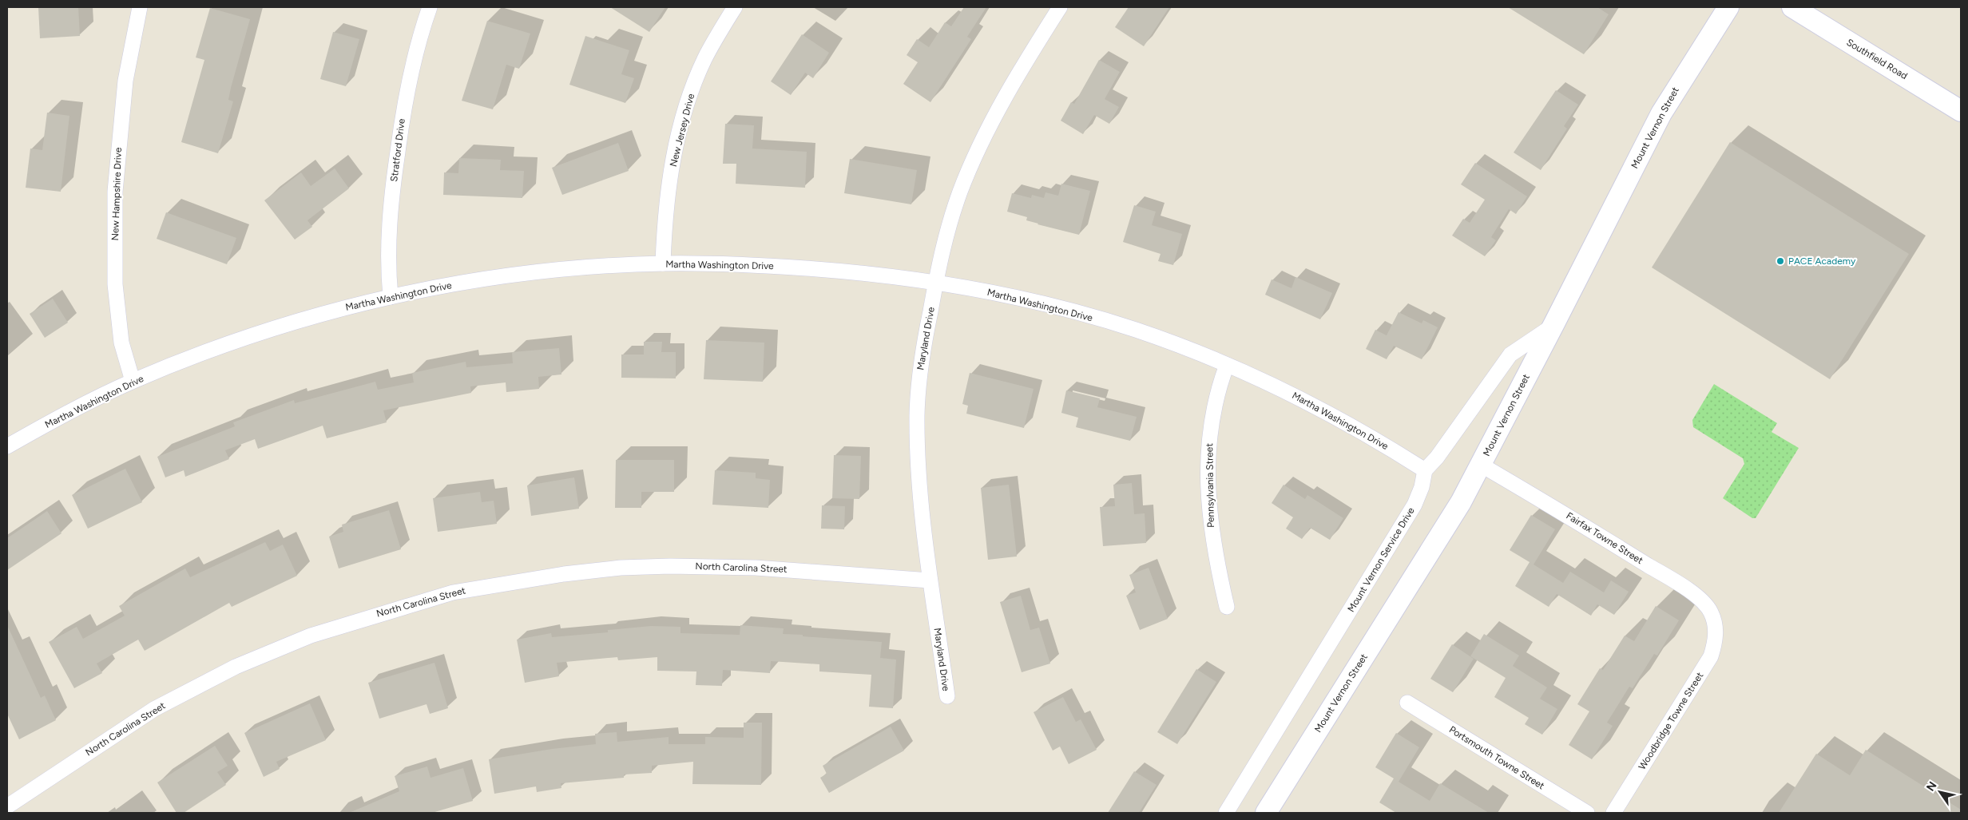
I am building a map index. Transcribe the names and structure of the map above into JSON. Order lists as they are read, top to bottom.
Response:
{
  "streets": {
    "street": [
      "Southfield Road",
      "Mount Vernon Street",
      "New Jersey Drive",
      "Stratford Drive",
      "New Hampshire Drive",
      "Martha Washington Drive",
      "Maryland Drive",
      "Pennsylvania Street",
      "Fairfax Towne Street",
      "Mount Vernon Service Drive",
      "North Carolina Street",
      "Woodbridge Towne Street",
      "Portsmouth Towne Street"
    ]
  },
  "crossings": [
    ["Mount Vernon Street", "Fairfax Towne Street"],
    ["New Jersey Drive", "Martha Washington Drive"],
    ["Stratford Drive", "Martha Washington Drive"],
    ["New Hampshire Drive", "Martha Washington Drive"],
    ["Martha Washington Drive", "Maryland Drive"],
    ["Martha Washington Drive", "Pennsylvania Street"],
    ["Martha Washington Drive", "Mount Vernon Service Drive"],
    ["Maryland Drive", "North Carolina Street"],
    ["Fairfax Towne Street", "Woodbridge Towne Street"]
  ],
  "places": ["PACE Academy"],
  "north": "top left"
}
